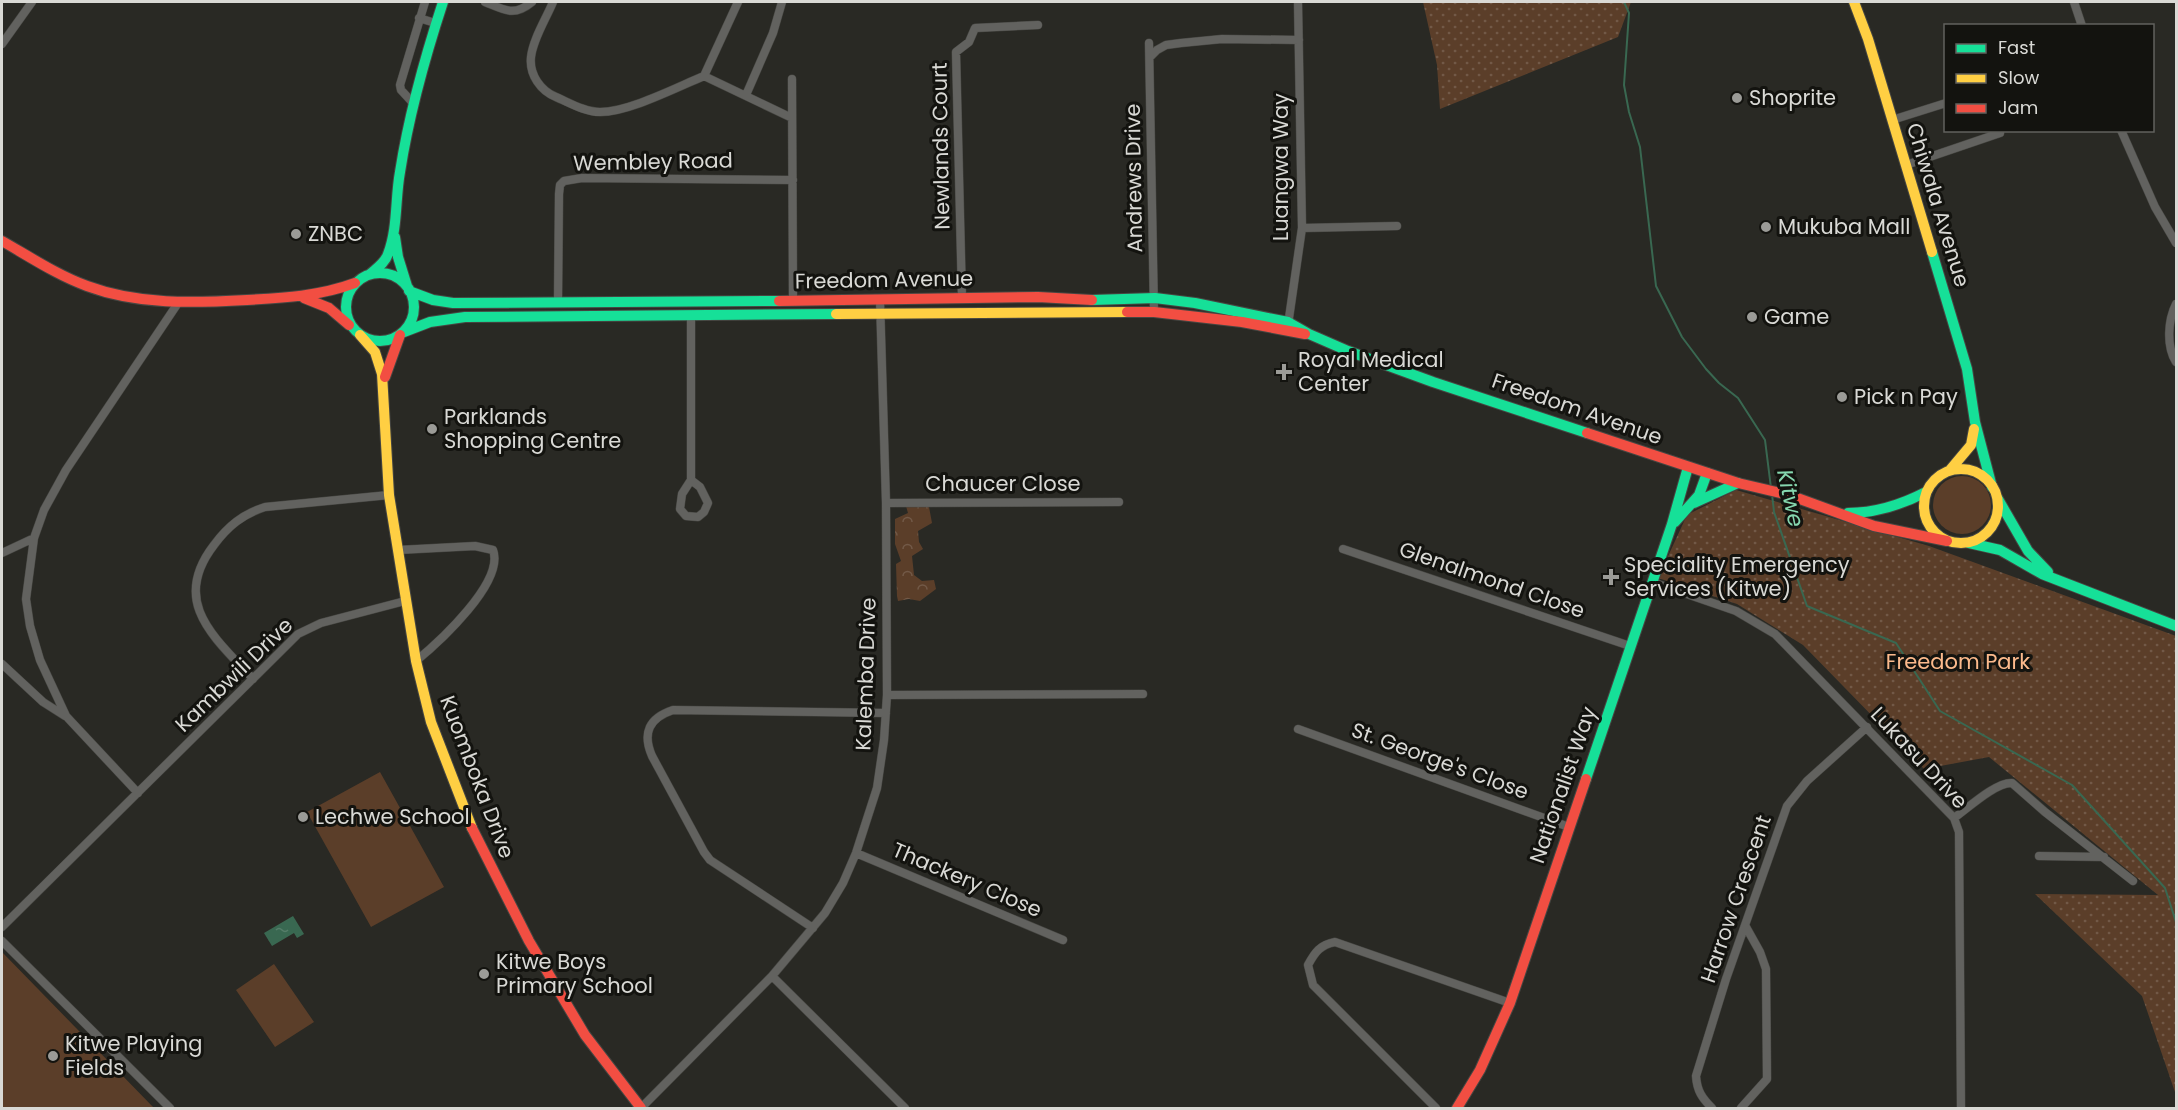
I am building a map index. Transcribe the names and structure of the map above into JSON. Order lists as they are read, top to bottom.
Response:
{
  "streets": {
    "main road": [
      "Chiwala Avenue",
      "Freedom Avenue",
      "Kuomboka Drive",
      "Nationalist Way"
    ],
    "street": [
      "Newlands Court",
      "Wembley Road",
      "Luangwa Way",
      "Andrews Drive",
      "Chaucer Close",
      "Glenalmond Close",
      "Kalemba Drive",
      "Kambwili Drive",
      "Lukasu Drive",
      "St. George's Close",
      "Thackery Close",
      "Harrow Crescent"
    ]
  },
  "crossings": [
    ["Newlands Court", "Freedom Avenue"],
    ["Wembley Road", "Freedom Avenue"],
    ["Luangwa Way", "Freedom Avenue"],
    ["Andrews Drive", "Freedom Avenue"],
    ["Chiwala Avenue", "Freedom Avenue"],
    ["Freedom Avenue", "Kalemba Drive"],
    ["Freedom Avenue", "Nationalist Way"],
    ["Chaucer Close", "Kalemba Drive"],
    ["Glenalmond Close", "Nationalist Way"],
    ["Kalemba Drive", "Kuomboka Drive"],
    ["Kalemba Drive", "Thackery Close"],
    ["Kambwili Drive", "Kuomboka Drive"],
    ["Lukasu Drive", "Nationalist Way"],
    ["Lukasu Drive", "Harrow Crescent"],
    ["St. George's Close", "Nationalist Way"]
  ],
  "water": ["Kitwe"],
  "parks": ["Freedom Park"],
  "places": {
    "other": [
      "Shoprite",
      "Mukuba Mall",
      "ZNBC",
      "Game",
      "Pick n Pay",
      "Parklands Shopping Centre",
      "Lechwe School",
      "Kitwe Boys Primary School",
      "Kitwe Playing Fields"
    ],
    "health": ["Royal Medical Center", "Speciality Emergency Services (Kitwe)"]
  },
  "legend": ["Fast", "Slow", "Jam"]
}
